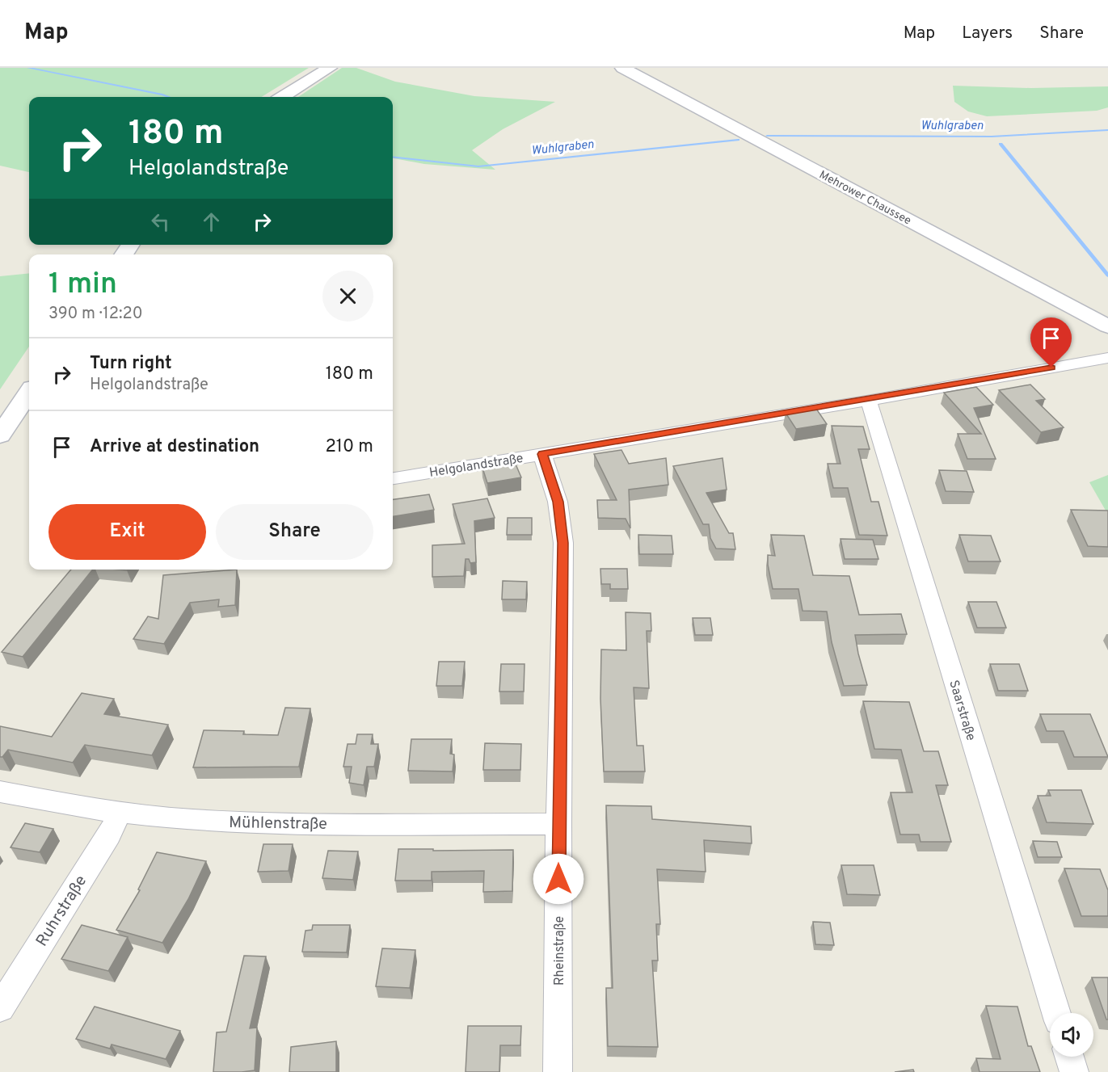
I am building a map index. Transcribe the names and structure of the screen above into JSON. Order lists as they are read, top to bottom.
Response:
{
  "streets": {
    "main road": ["Mehrower Chaussee"],
    "street": [
      "Helgolandstraße",
      "Saarstraße",
      "Mühlenstraße",
      "Ruhrstraße",
      "Rheinstraße"
    ]
  },
  "crossings": [
    ["Helgolandstraße", "Saarstraße"],
    ["Helgolandstraße", "Rheinstraße"],
    ["Mühlenstraße", "Ruhrstraße"],
    ["Mühlenstraße", "Rheinstraße"]
  ],
  "water": ["Wuhlgraben"],
  "page": {
    "header": "Map",
    "nav": ["Map", "Layers", "Share"],
    "turn": ["180 m", "Helgolandstraße"],
    "heading": ["1 min", "390 m · 12:20"],
    "list": [
      {
        "name": "Turn right",
        "note": "Helgolandstraße",
        "value": "180 m"
      },
      {
        "name": "Arrive at destination",
        "value": "210 m"
      }
    ],
    "buttons": ["Exit", "Share"]
  }
}
